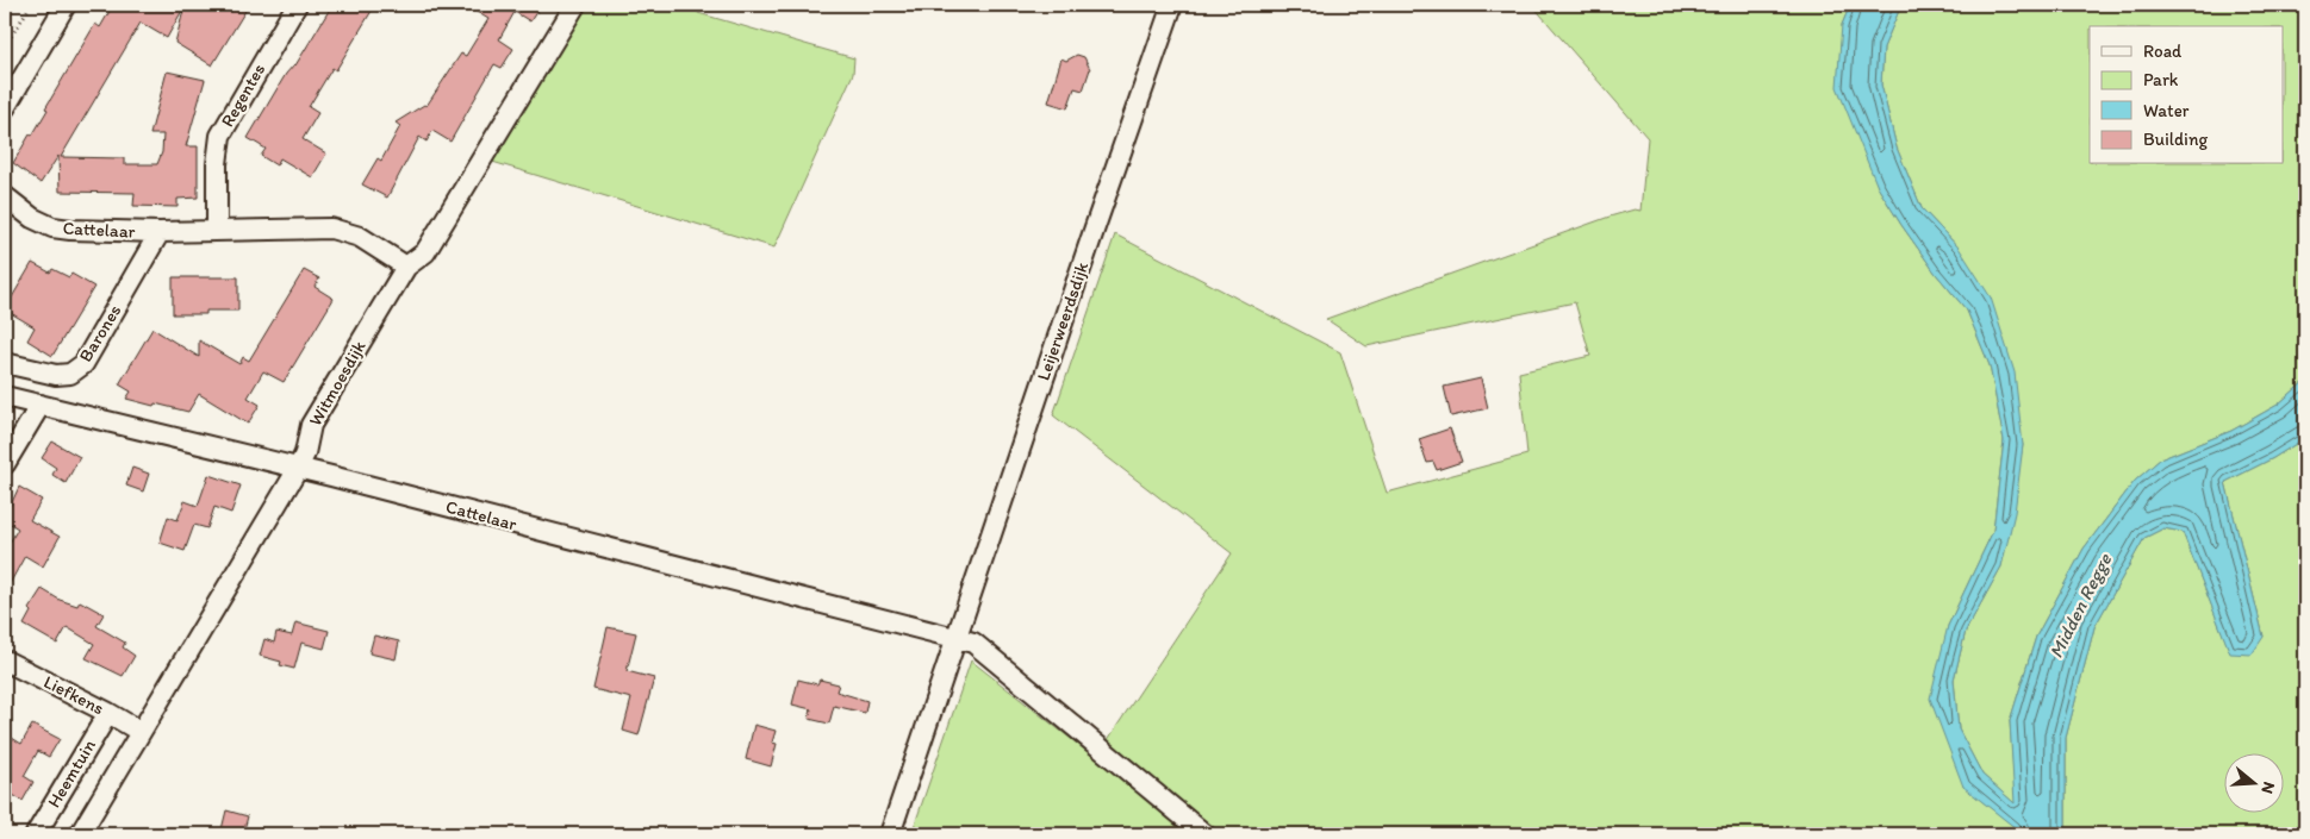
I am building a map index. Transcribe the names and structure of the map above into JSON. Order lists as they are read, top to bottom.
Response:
{
  "streets": {
    "street": [
      "Regentes",
      "Cattelaar",
      "Leijerweerdsdijk",
      "Barones",
      "Witmoesdijk",
      "Liefkens",
      "Heemtuin"
    ]
  },
  "crossings": [
    ["Regentes", "Cattelaar"],
    ["Cattelaar", "Leijerweerdsdijk"],
    ["Cattelaar", "Barones"],
    ["Cattelaar", "Witmoesdijk"],
    ["Witmoesdijk", "Liefkens"],
    ["Liefkens", "Heemtuin"]
  ],
  "water": ["Midden Regge"],
  "legend": [
    "Road",
    "Park",
    "Water",
    "Building"
  ],
  "north": "right"
}
